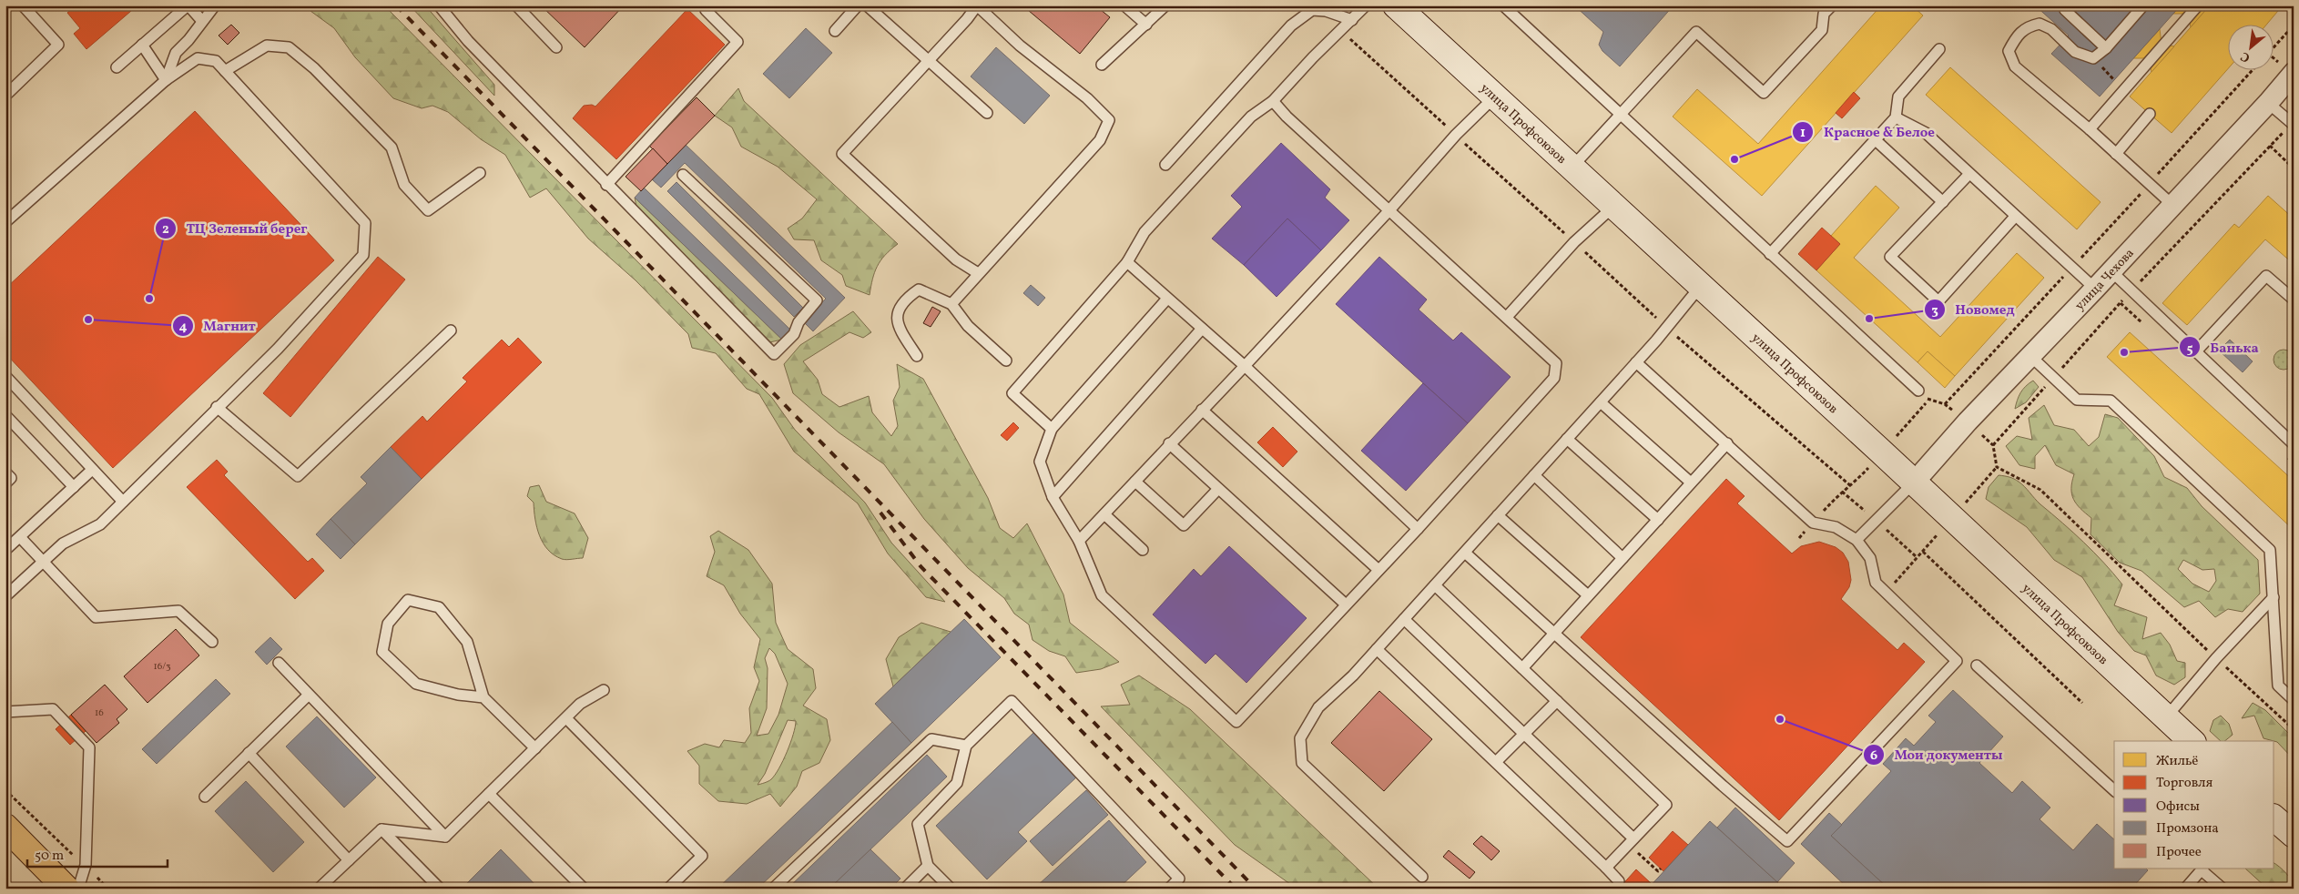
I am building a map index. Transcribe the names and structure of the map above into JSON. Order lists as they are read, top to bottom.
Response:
{
  "streets": {
    "main road": ["улица Профсоюзов"],
    "street": ["улица Чехова"]
  },
  "crossings": [
    ["улица Профсоюзов", "улица Чехова"]
  ],
  "places": [
    "Красное & Белое",
    "ТЦ Зеленый берег",
    "Новомед",
    "Магнит",
    "Банька",
    "Мои документы"
  ],
  "house_numbers": ["16/3", "16"],
  "legend": [
    "Жильё",
    "Торговля",
    "Офисы",
    "Промзона",
    "Прочее"
  ],
  "scale_bar": "50 m",
  "north": "bottom left"
}
